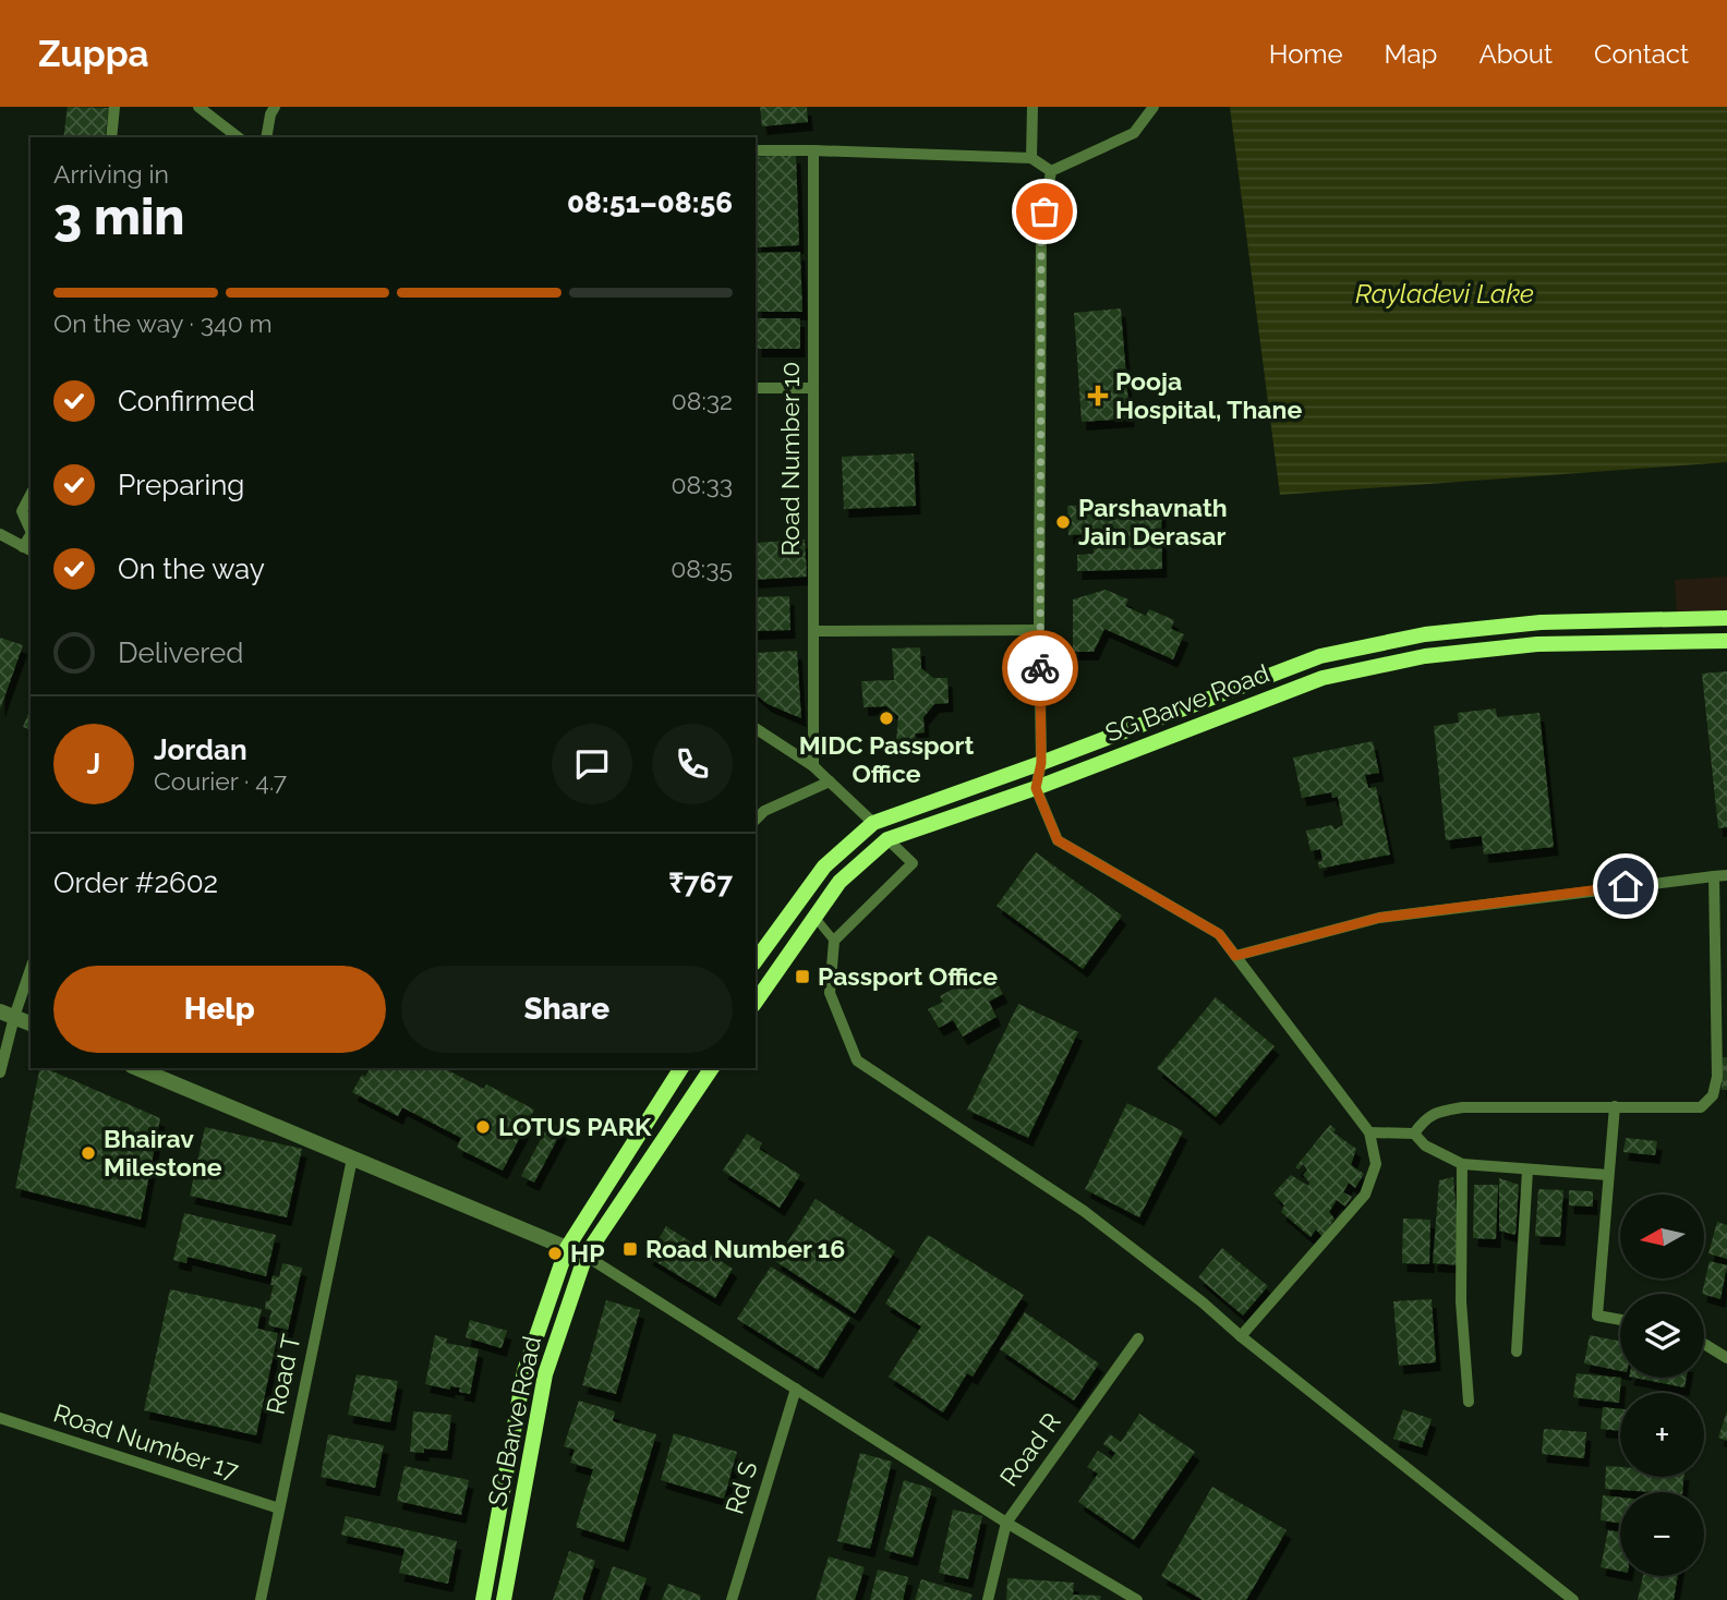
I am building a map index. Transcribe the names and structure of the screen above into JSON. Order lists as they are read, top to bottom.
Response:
{
  "streets": {
    "main road": ["SG Barve Road"],
    "street": [
      "Road Number 10",
      "Road T",
      "Road Number 17",
      "Road R",
      "Rd S"
    ]
  },
  "crossings": [
    ["Road T", "Road Number 17"]
  ],
  "water": ["Rayladevi Lake"],
  "places": {
    "health": ["Pooja Hospital, Thane"],
    "other": [
      "Parshavnath Jain Derasar",
      "MIDC Passport Office",
      "LOTUS PARK",
      "Bhairav Milestone",
      "HP"
    ],
    "transit": ["Passport Office", "Road Number 16"]
  },
  "north": "left",
  "page": {
    "header": "Zuppa",
    "nav": [
      "Home",
      "Map",
      "About",
      "Contact"
    ],
    "heading": ["3 min", "Arriving in", "08:51–08:56"],
    "panel": [
      "Jordan",
      "Courier · 4.7",
      "Order #2602",
      "₹767"
    ],
    "bar": "On the way · 340 m",
    "list": [
      ["Confirmed", "08:32"],
      ["Preparing", "08:33"],
      ["On the way", "08:35"],
      "Delivered"
    ],
    "round": "J",
    "buttons": ["Help", "Share"],
    "map_buttons": ["+", "−"]
  }
}
